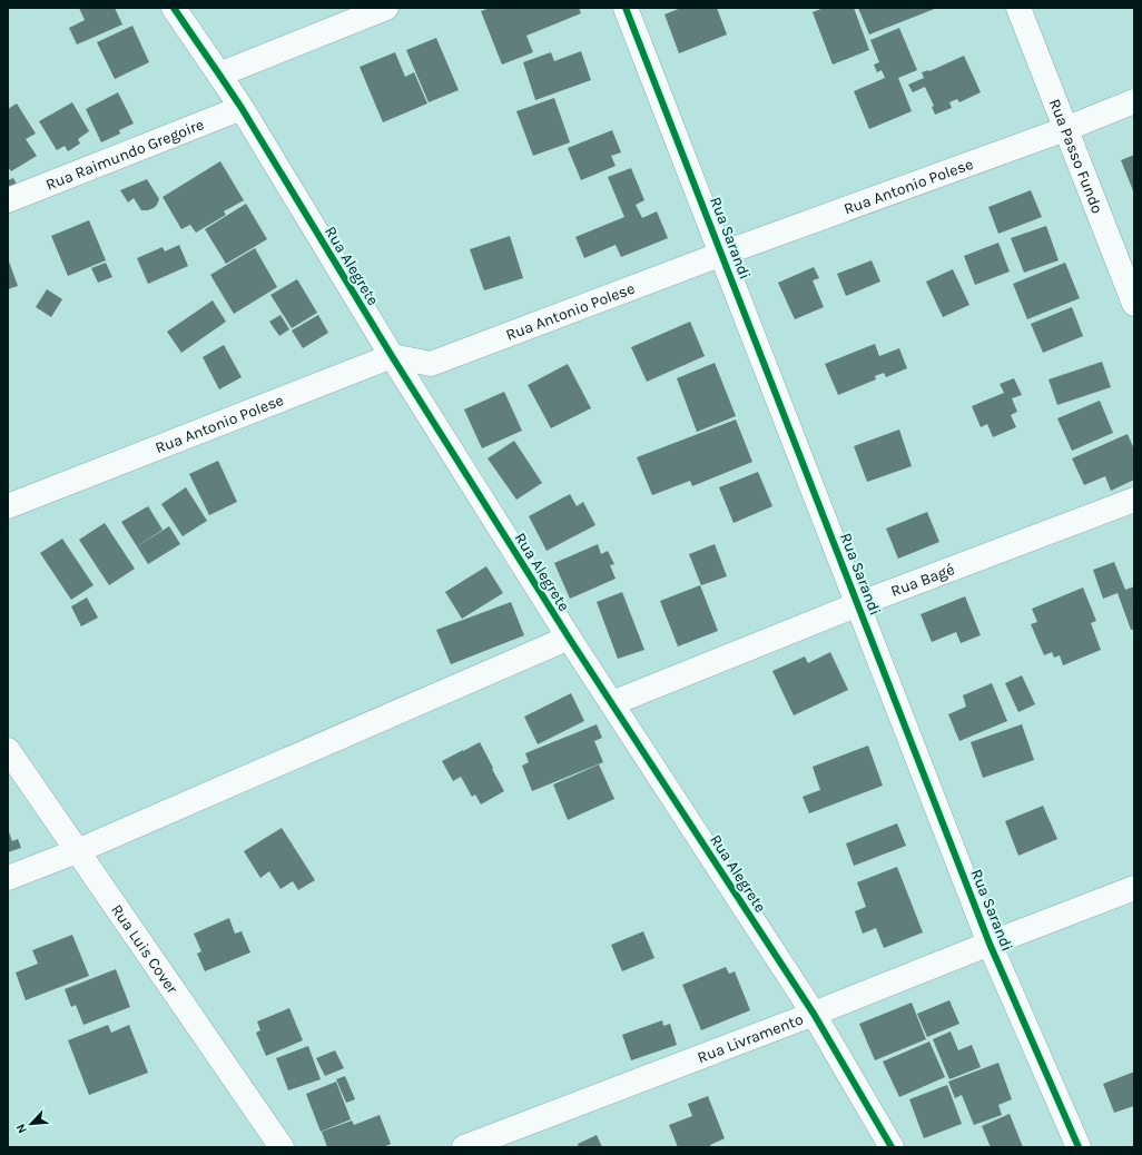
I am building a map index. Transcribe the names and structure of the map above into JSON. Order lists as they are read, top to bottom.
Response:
{
  "streets": {
    "street": [
      "Rua Raimundo Gregoire",
      "Rua Passo Fundo",
      "Rua Antonio Polese",
      "Rua Sarandi",
      "Rua Alegrete",
      "Rua Bagé",
      "Rua Luis Cover",
      "Rua Livramento"
    ]
  },
  "crossings": [
    ["Rua Raimundo Gregoire", "Rua Alegrete"],
    ["Rua Passo Fundo", "Rua Antonio Polese"],
    ["Rua Antonio Polese", "Rua Sarandi"],
    ["Rua Antonio Polese", "Rua Alegrete"],
    ["Rua Sarandi", "Rua Bagé"],
    ["Rua Sarandi", "Rua Livramento"],
    ["Rua Alegrete", "Rua Bagé"],
    ["Rua Alegrete", "Rua Livramento"]
  ],
  "north": "bottom left"
}
